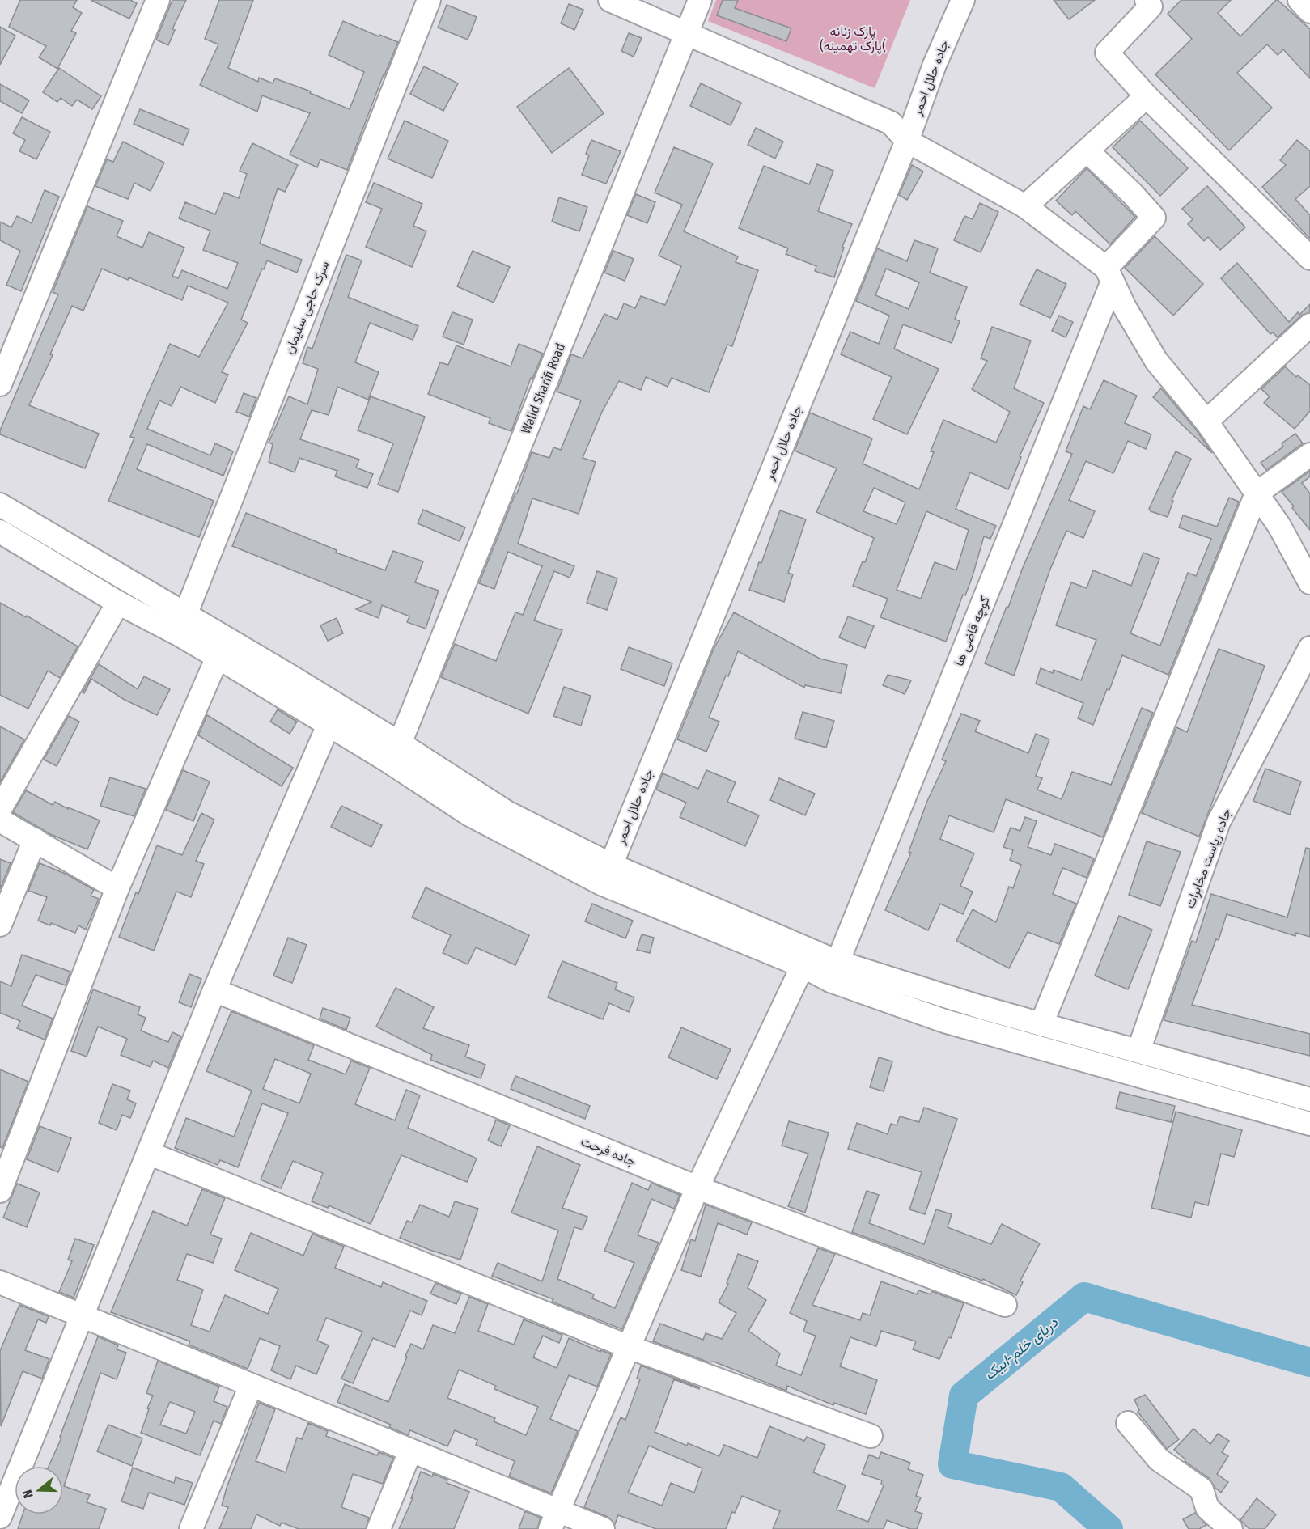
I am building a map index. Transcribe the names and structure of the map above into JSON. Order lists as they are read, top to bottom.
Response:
{
  "streets": {
    "street": [
      "جاده حلال احمر",
      "سرک حاجی سلیمان",
      "Walid Sharifi Road",
      "کوچه قاضی ها",
      "جاده ریاست مخابرات",
      "جاده فرحت"
    ]
  },
  "water": ["دریای خلم-ایبک"],
  "parks": ["پارک زنانه (پارک تهمینه("],
  "north": "left"
}
